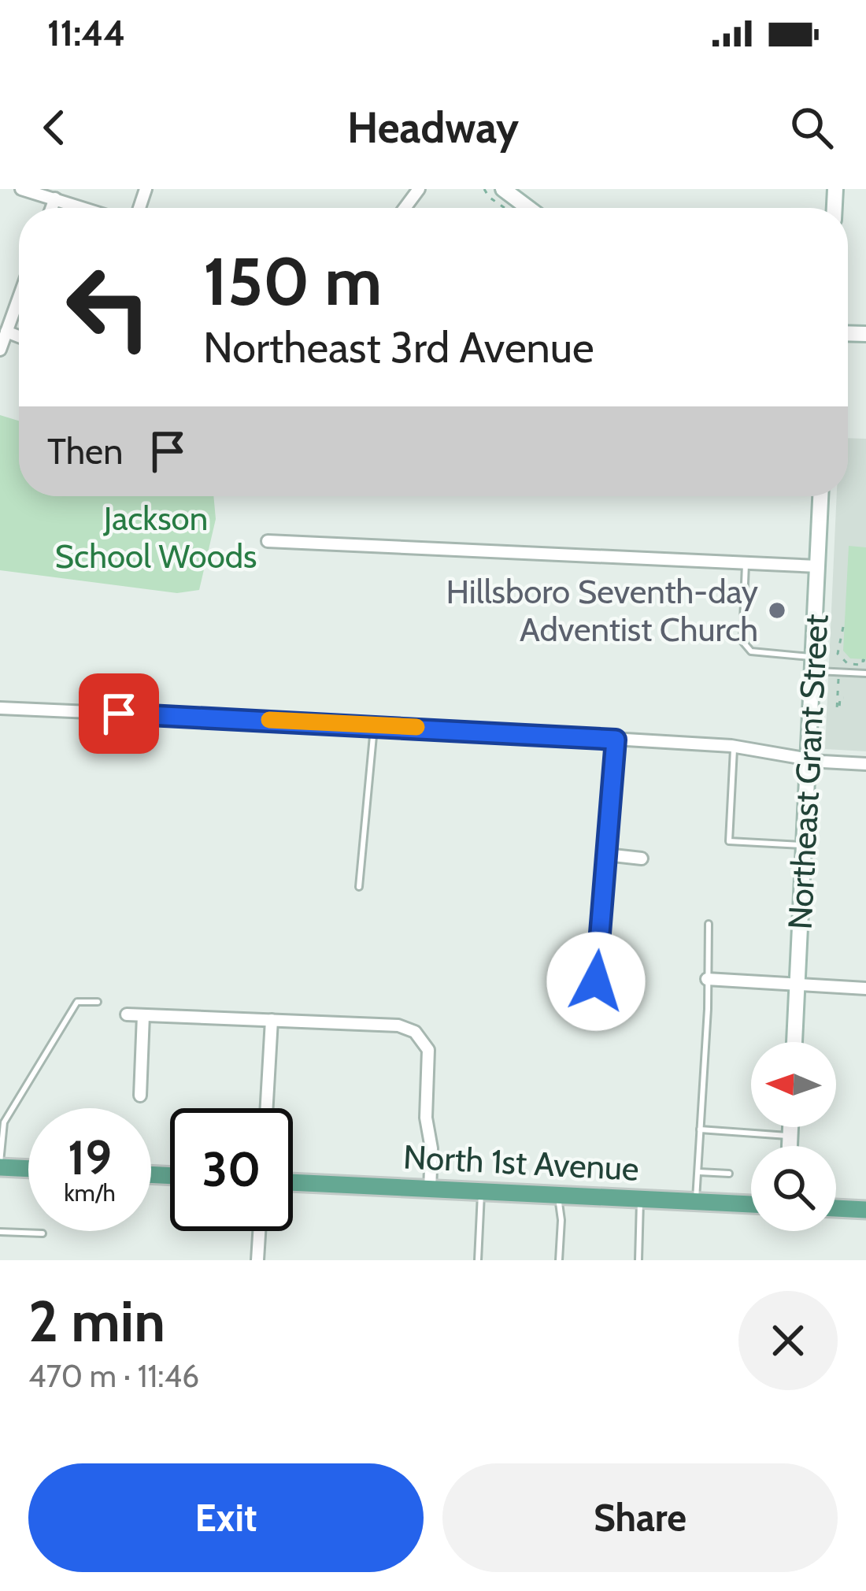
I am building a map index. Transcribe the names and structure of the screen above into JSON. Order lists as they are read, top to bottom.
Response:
{
  "streets": {
    "main road": ["North 1st Avenue"],
    "street": ["Northeast Grant Street"]
  },
  "parks": ["Jackson School Woods"],
  "places": ["Hillsboro Seventh-day Adventist Church"],
  "north": "left",
  "page": {
    "status": "11:44",
    "header": "Headway",
    "turn": ["150 m", "Northeast 3rd Avenue"],
    "then": "Then",
    "speed": "19 km/h",
    "limit": "30",
    "heading": ["2 min", "470 m · 11:46"],
    "buttons": ["Exit", "Share"]
  }
}
